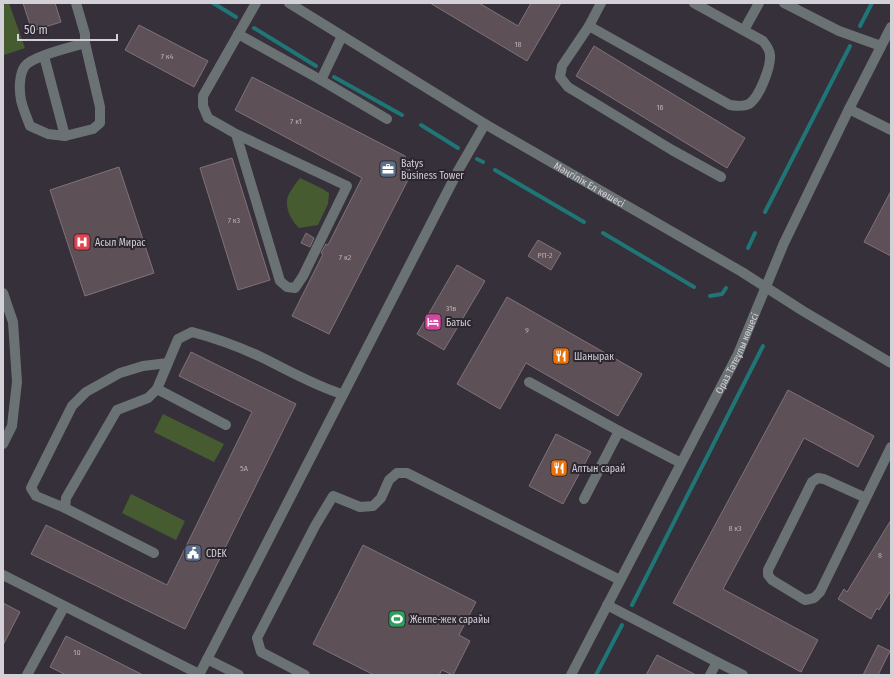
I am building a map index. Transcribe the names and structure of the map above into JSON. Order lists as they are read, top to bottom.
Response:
{
  "streets": {
    "street": ["Мәңгілік Ел көшесі", "Ораз Тәтеұлы көшесі"]
  },
  "crossings": [
    ["Мәңгілік Ел көшесі", "Ораз Тәтеұлы көшесі"]
  ],
  "places": {
    "office": ["Batys Business Tower"],
    "hospital": ["Асыл Мирас"],
    "hotel": ["Батыс"],
    "restaurant": ["Шанырак", "Алтын сарай"],
    "public building": ["CDEK"],
    "sports": ["Жекпе-жек сарайы"]
  },
  "house_numbers": [
    "18",
    "7 к4",
    "16",
    "7 к1",
    "7 к3",
    "РП-2",
    "7 к2",
    "31в",
    "9",
    "5А",
    "8 к3",
    "8",
    "10"
  ],
  "scale_bar": "50 m"
}
